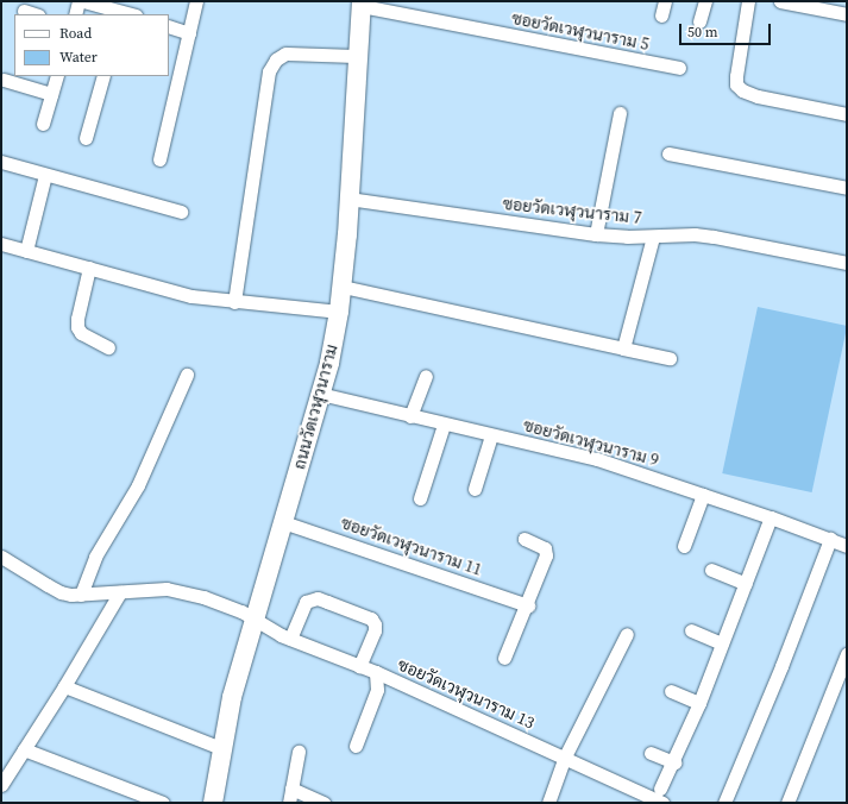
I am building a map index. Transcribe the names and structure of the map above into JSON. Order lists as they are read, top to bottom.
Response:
{
  "streets": {
    "street": [
      "ซอยวัดเวฬุวนาราม 5",
      "ซอยวัดเวฬุวนาราม 7",
      "ถนนวัดเวฬุวนาราม",
      "ซอยวัดเวฬุวนาราม 9",
      "ซอยวัดเวฬุวนาราม 11",
      "ซอยวัดเวฬุวนาราม 13"
    ]
  },
  "crossings": [
    ["ซอยวัดเวฬุวนาราม 5", "ถนนวัดเวฬุวนาราม"],
    ["ซอยวัดเวฬุวนาราม 7", "ถนนวัดเวฬุวนาราม"],
    ["ถนนวัดเวฬุวนาราม", "ซอยวัดเวฬุวนาราม 9"],
    ["ถนนวัดเวฬุวนาราม", "ซอยวัดเวฬุวนาราม 11"],
    ["ถนนวัดเวฬุวนาราม", "ซอยวัดเวฬุวนาราม 13"]
  ],
  "legend": ["Road", "Water"],
  "scale_bar": "50 m"
}
